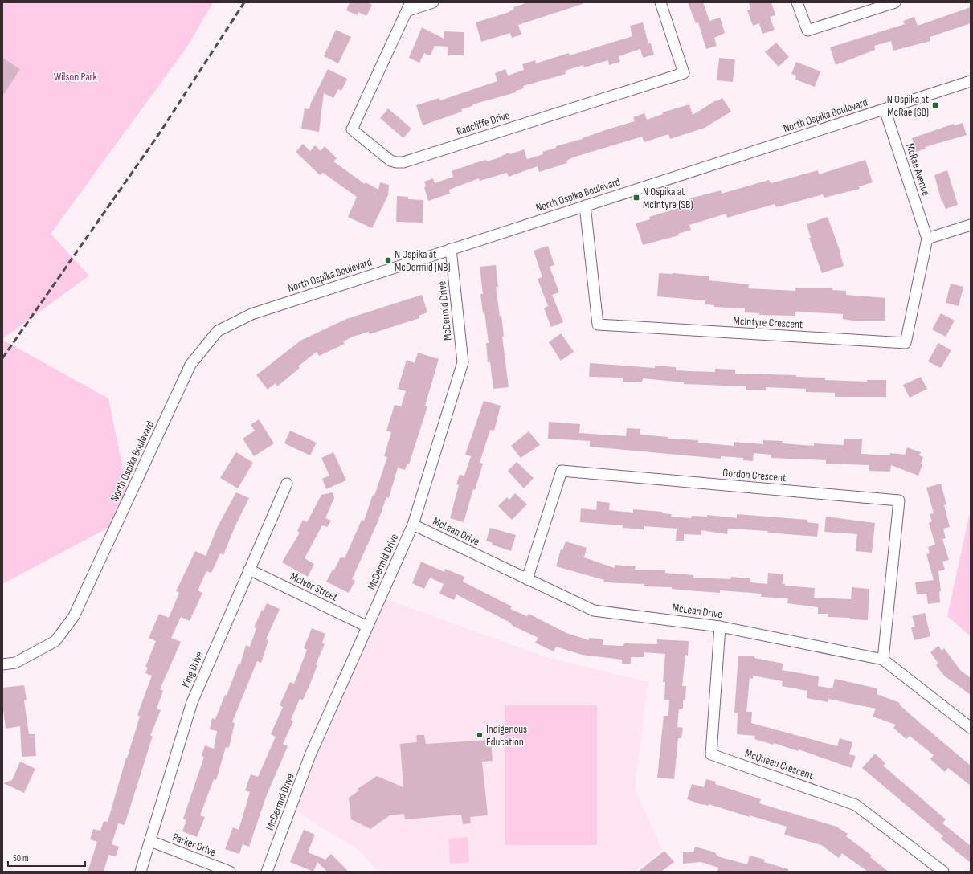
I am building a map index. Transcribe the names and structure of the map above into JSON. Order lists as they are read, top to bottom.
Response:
{
  "streets": {
    "street": [
      "North Ospika Boulevard",
      "Radcliffe Drive",
      "McRae Avenue",
      "McDermid Drive",
      "McIntyre Crescent",
      "Gordon Crescent",
      "McLean Drive",
      "McIvor Street",
      "King Drive",
      "McQueen Crescent",
      "Parker Drive"
    ]
  },
  "crossings": [
    ["North Ospika Boulevard", "McRae Avenue"],
    ["North Ospika Boulevard", "McDermid Drive"],
    ["North Ospika Boulevard", "McIntyre Crescent"],
    ["McRae Avenue", "McIntyre Crescent"],
    ["McDermid Drive", "McLean Drive"],
    ["McDermid Drive", "McIvor Street"],
    ["Gordon Crescent", "McLean Drive"],
    ["McLean Drive", "McQueen Crescent"],
    ["McIvor Street", "King Drive"],
    ["King Drive", "Parker Drive"]
  ],
  "parks": ["Wilson Park"],
  "places": {
    "transit": ["N Ospika at McRae (SB)", "N Ospika at McIntyre (SB)", "N Ospika at McDermid (NB)"],
    "other": ["Indigenous Education"]
  },
  "scale_bar": "50 m"
}
